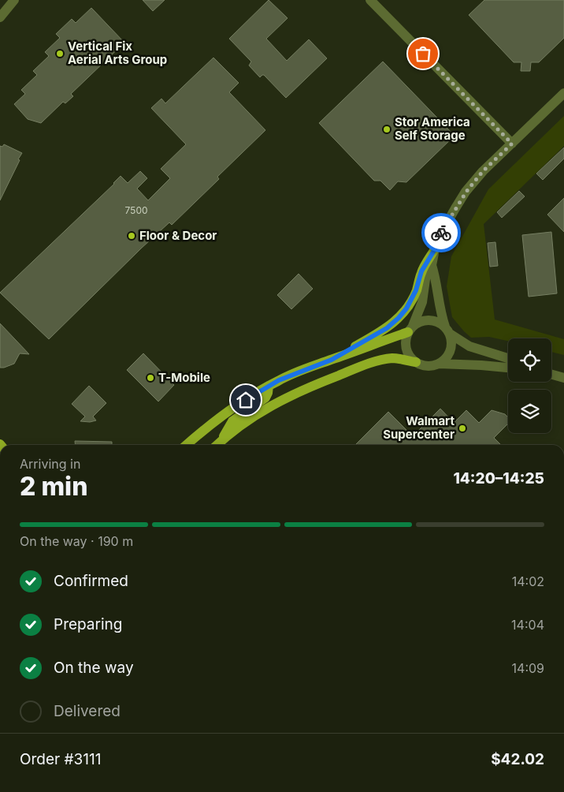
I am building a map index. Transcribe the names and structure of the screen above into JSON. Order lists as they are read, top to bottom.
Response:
{
  "places": [
    "Vertical Fix Aerial Arts Group",
    "Stor America Self Storage",
    "Floor & Decor",
    "T-Mobile",
    "Walmart Supercenter"
  ],
  "house_numbers": ["7500"],
  "page": {
    "heading": ["2 min", "Arriving in", "14:20–14:25"],
    "panel": ["Order #3111", "$42.02"],
    "bar": "On the way · 190 m",
    "list": [
      ["Confirmed", "14:02"],
      ["Preparing", "14:04"],
      ["On the way", "14:09"],
      "Delivered"
    ]
  }
}
